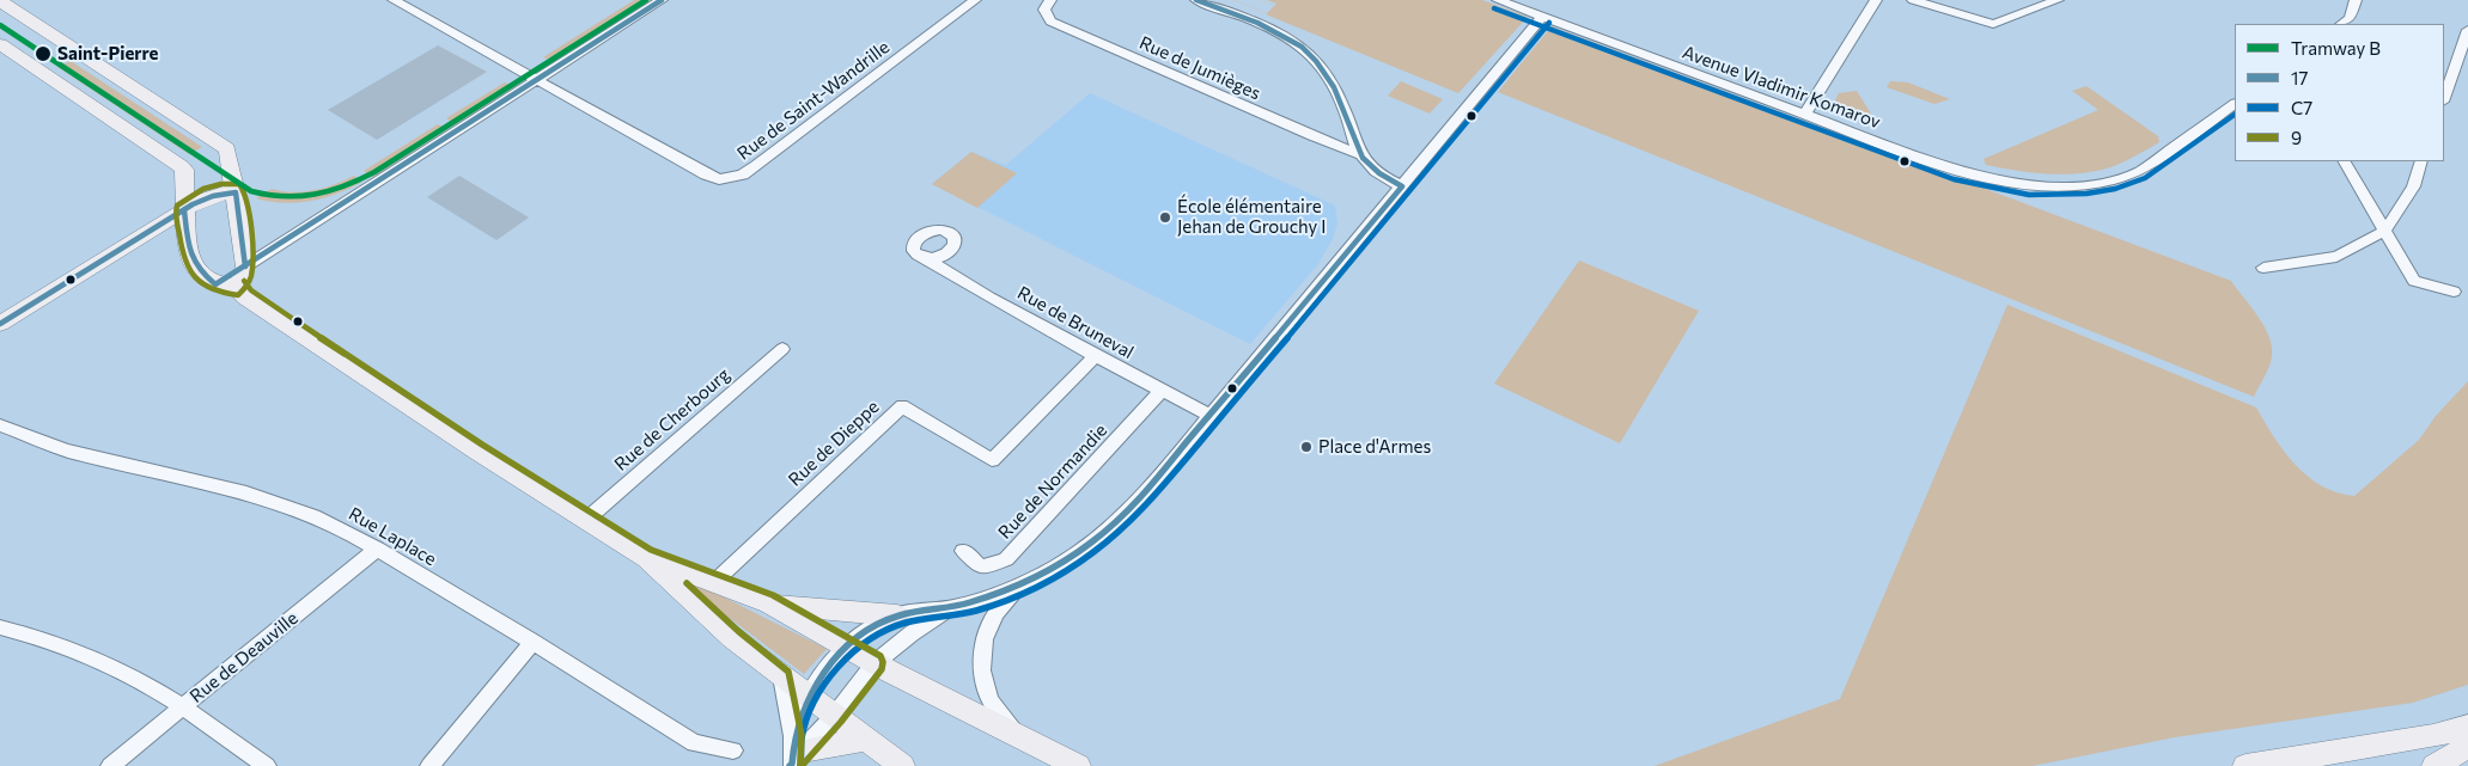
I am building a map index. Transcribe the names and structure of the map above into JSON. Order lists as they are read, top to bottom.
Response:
{
  "streets": {
    "street": [
      "Rue de Jumièges",
      "Avenue Vladimir Komarov",
      "Rue de Saint-Wandrille",
      "Rue de Bruneval",
      "Rue de Cherbourg",
      "Rue de Dieppe",
      "Rue de Normandie",
      "Rue Laplace",
      "Rue de Deauville"
    ]
  },
  "crossings": [
    ["Rue de Bruneval", "Rue de Dieppe"],
    ["Rue de Bruneval", "Rue de Normandie"],
    ["Rue Laplace", "Rue de Deauville"]
  ],
  "places": ["Saint-Pierre", "École élémentaire Jehan de Grouchy I", "Place d'Armes"],
  "lines": [
    "tram line B",
    "transit line 17",
    "transit line C7",
    "transit line 9"
  ],
  "legend": [
    "Tramway B",
    "17",
    "C7",
    "9"
  ]
}
